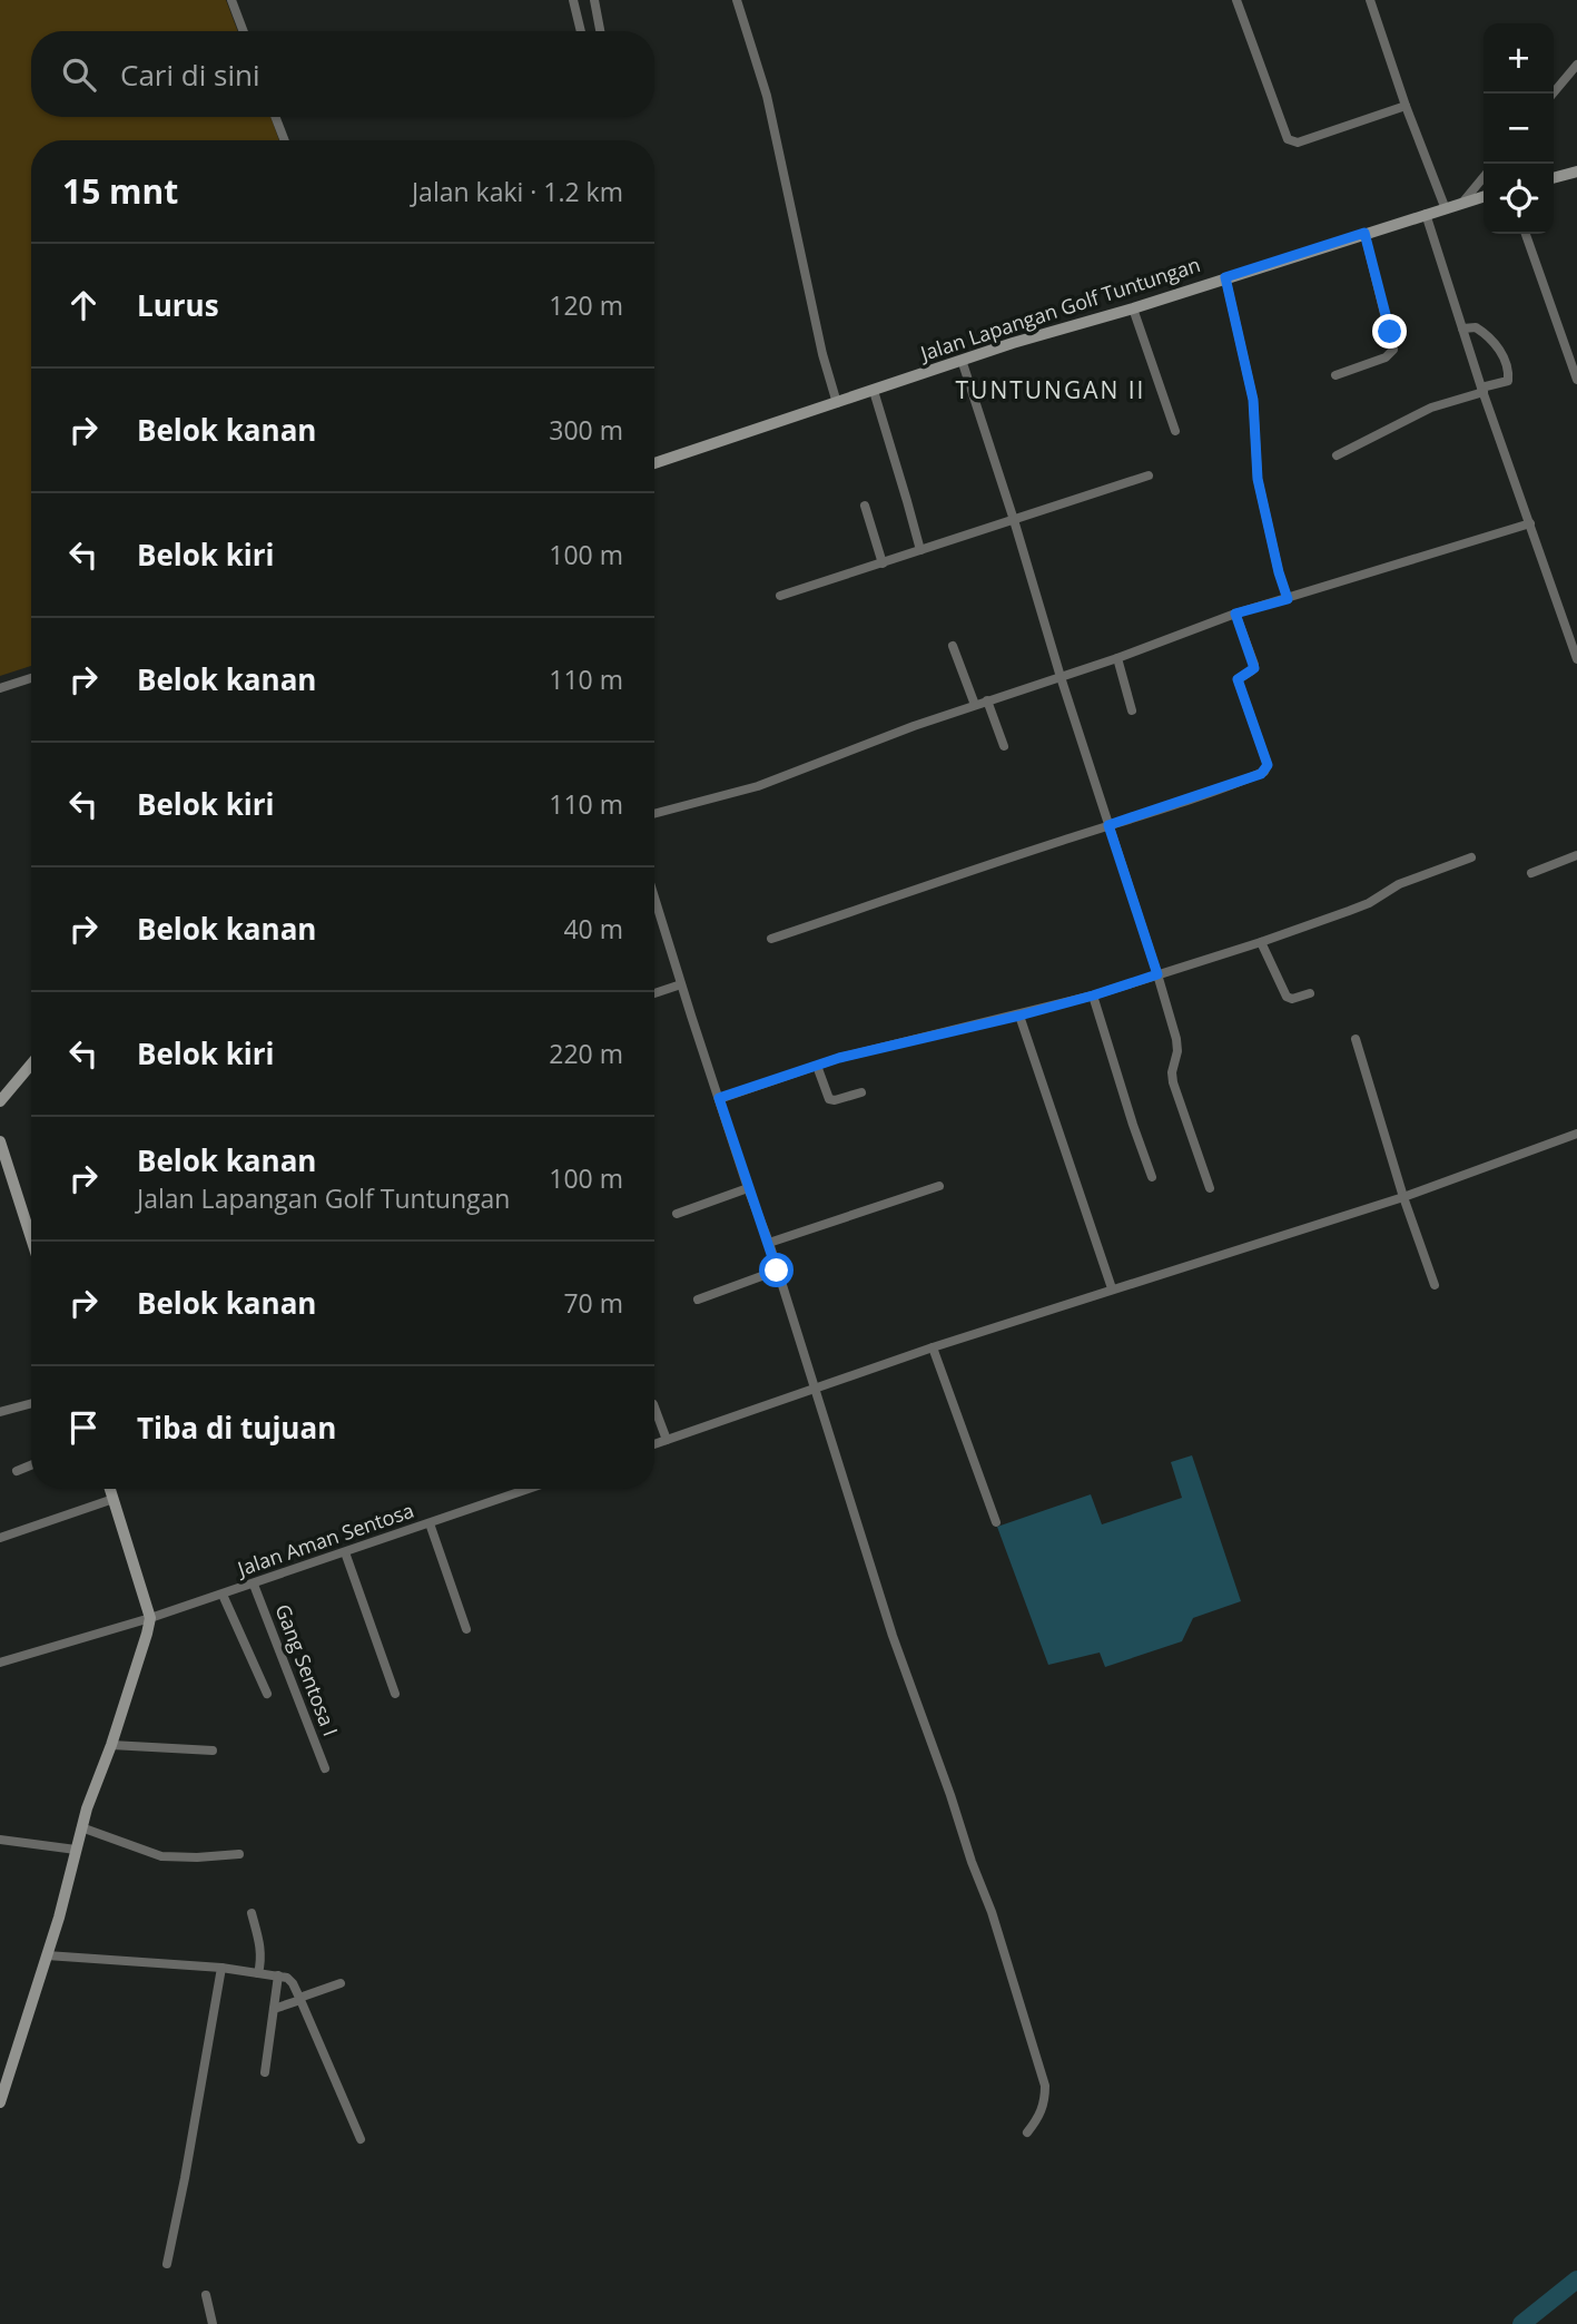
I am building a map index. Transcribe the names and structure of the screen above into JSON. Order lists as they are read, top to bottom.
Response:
{
  "streets": {
    "street": ["Jalan Lapangan Golf Tuntungan", "Jalan Aman Sentosa", "Gang Sentosa I"]
  },
  "crossings": [
    ["Jalan Aman Sentosa", "Gang Sentosa I"]
  ],
  "districts": ["TUNTUNGAN II"],
  "page": {
    "map_buttons": ["+", "−"],
    "search": "Cari di sini",
    "heading": ["15 mnt", "Jalan kaki · 1.2 km"],
    "list": [
      ["Lurus", "120 m"],
      ["Belok kanan", "300 m"],
      ["Belok kiri", "100 m"],
      ["Belok kanan", "110 m"],
      ["Belok kiri", "110 m"],
      ["Belok kanan", "40 m"],
      ["Belok kiri", "220 m"],
      ["Belok kanan", "Jalan Lapangan Golf Tuntungan", "100 m"],
      ["Belok kanan", "70 m"],
      "Tiba di tujuan"
    ]
  }
}
